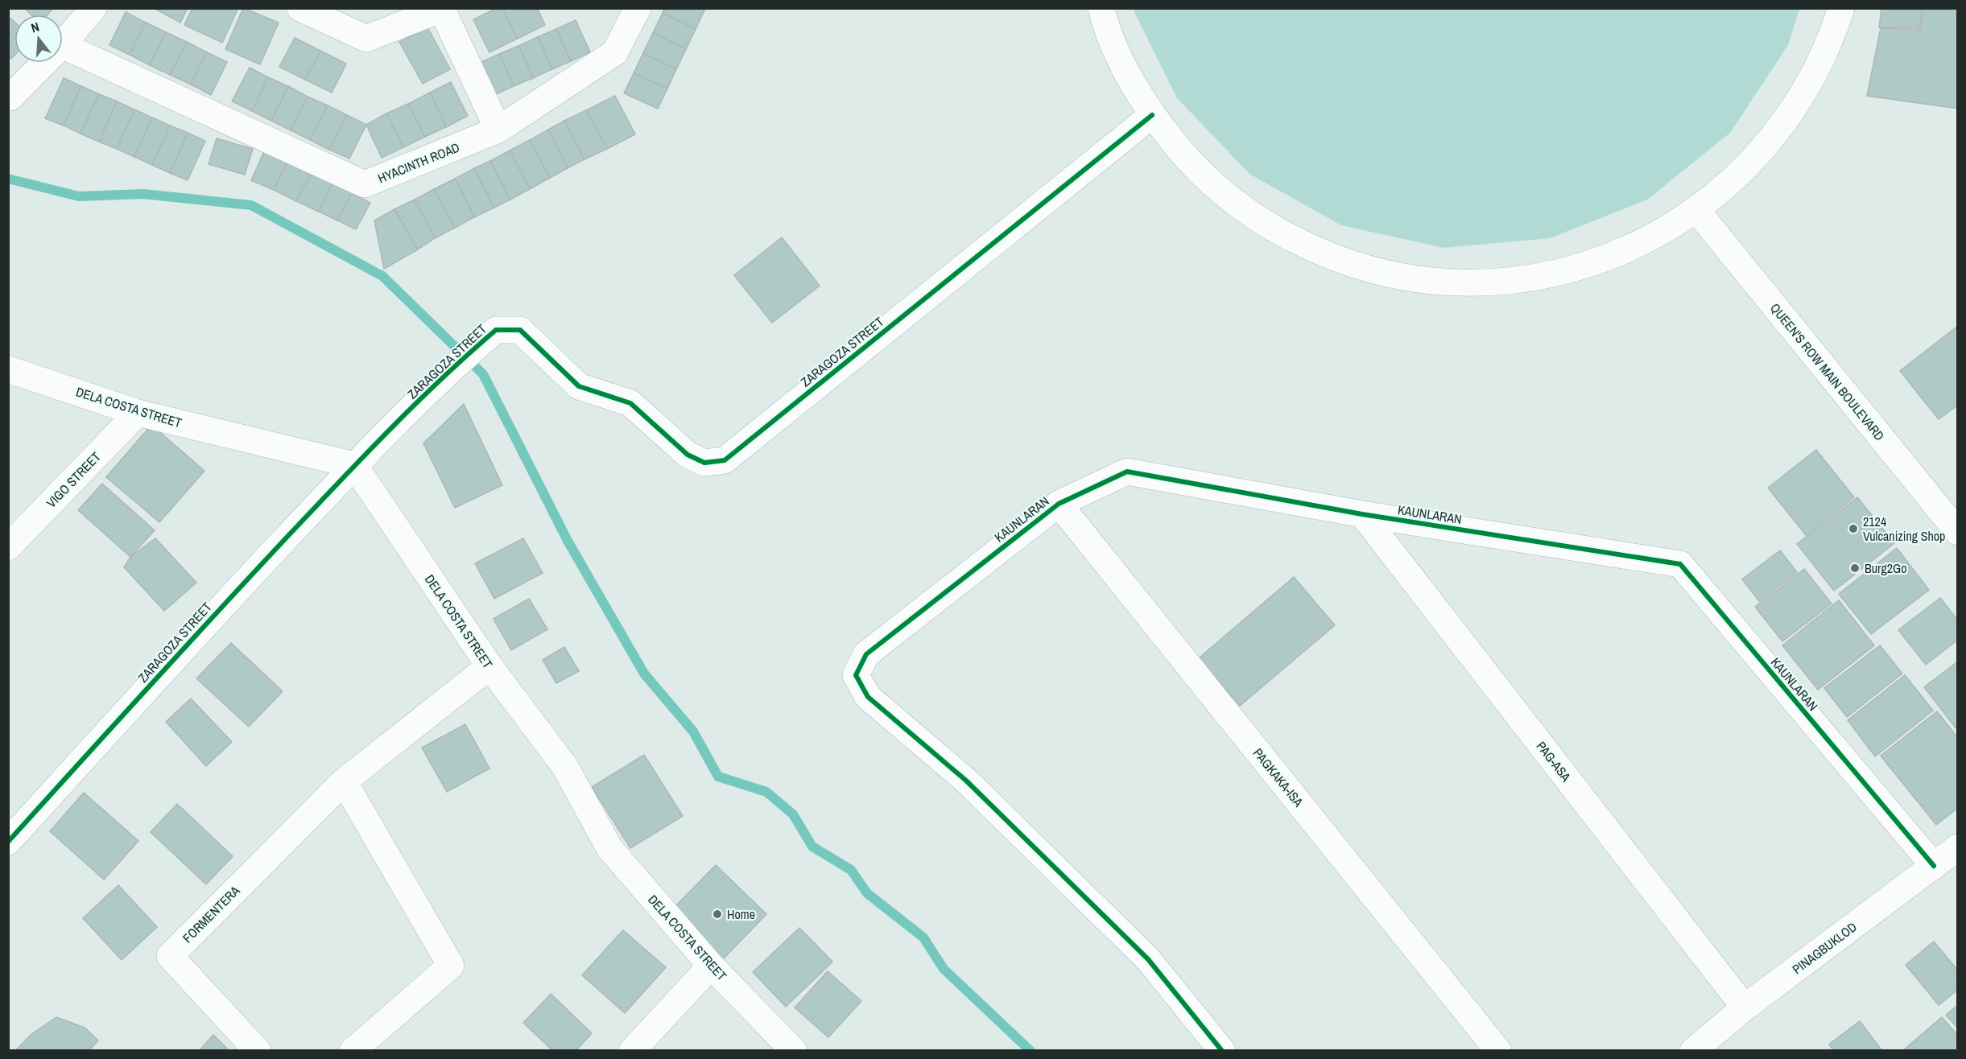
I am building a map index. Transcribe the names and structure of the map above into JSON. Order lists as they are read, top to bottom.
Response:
{
  "streets": {
    "street": [
      "HYACINTH ROAD",
      "ZARAGOZA STREET",
      "QUEEN'S ROW MAIN BOULEVARD",
      "DELA COSTA STREET",
      "VIGO STREET",
      "KAUNLARAN",
      "PAG-ASA",
      "PAGKAKA-ISA",
      "FORMENTERA",
      "PINAGBUKLOD"
    ]
  },
  "crossings": [
    ["ZARAGOZA STREET", "DELA COSTA STREET"],
    ["DELA COSTA STREET", "VIGO STREET"],
    ["DELA COSTA STREET", "FORMENTERA"],
    ["KAUNLARAN", "PAG-ASA"],
    ["KAUNLARAN", "PAGKAKA-ISA"],
    ["KAUNLARAN", "PINAGBUKLOD"],
    ["PAG-ASA", "PINAGBUKLOD"]
  ],
  "places": ["2124 Vulcanizing Shop", "Burg2Go", "Home"],
  "north": "top"
}
